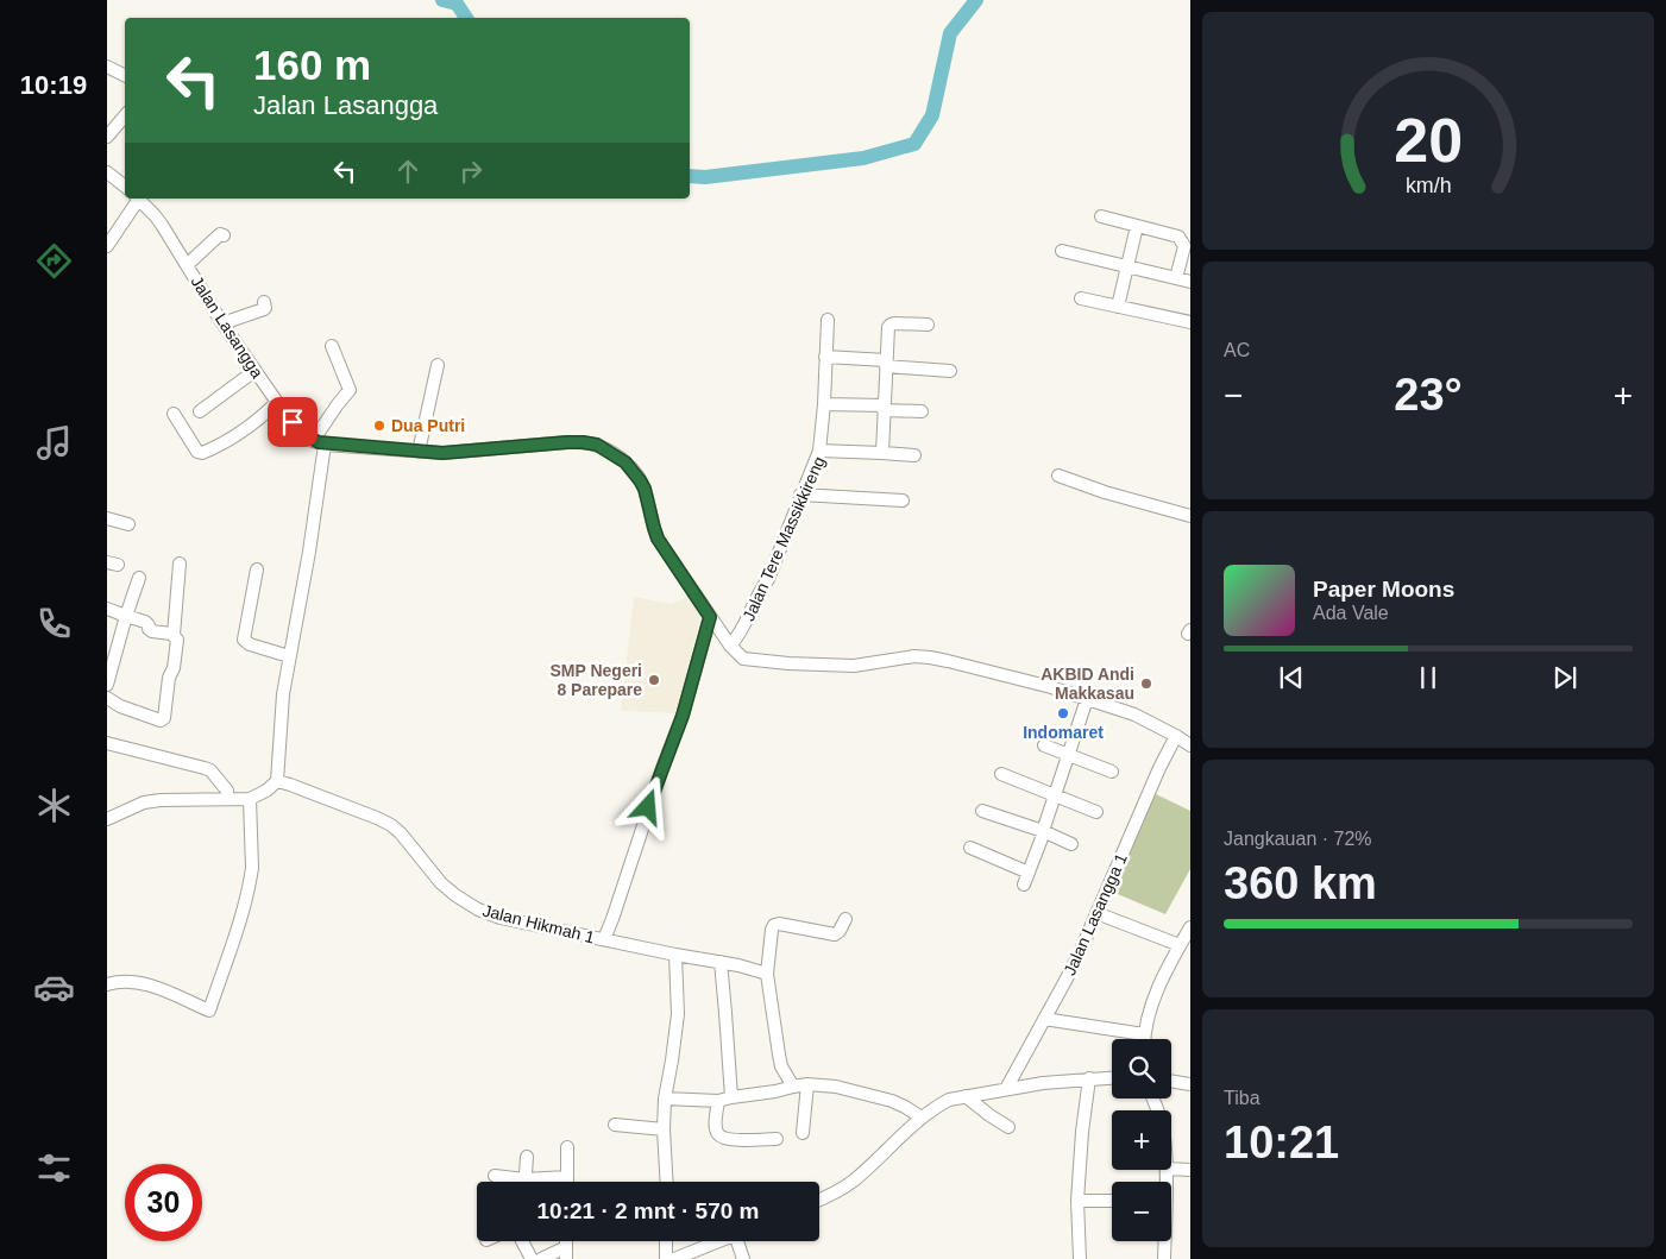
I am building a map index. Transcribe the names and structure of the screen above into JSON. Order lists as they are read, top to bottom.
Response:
{
  "streets": {
    "street": [
      "Jalan Lasangga",
      "Jalan Tere Massikkireng",
      "Jalan Lasangga 1",
      "Jalan Hikmah 1"
    ]
  },
  "places": [
    "Dua Putri",
    "SMP Negeri 8 Parepare",
    "AKBID Andi Makkasau",
    "Indomaret"
  ],
  "page": {
    "tabs": "10:19",
    "turn": ["160 m", "Jalan Lasangga"],
    "tile": [
      "AC",
      ["Jangkauan · 72%", "360 km"],
      ["Tiba", "10:21"]
    ],
    "heat": ["−", "23°", "+"],
    "song": ["Paper Moons", "Ada Vale"],
    "map_buttons": ["+", "−"],
    "limit": "30",
    "trip": "10:21 · 2 mnt · 570 m",
    "gauge": ["20", "km/h"]
  }
}
